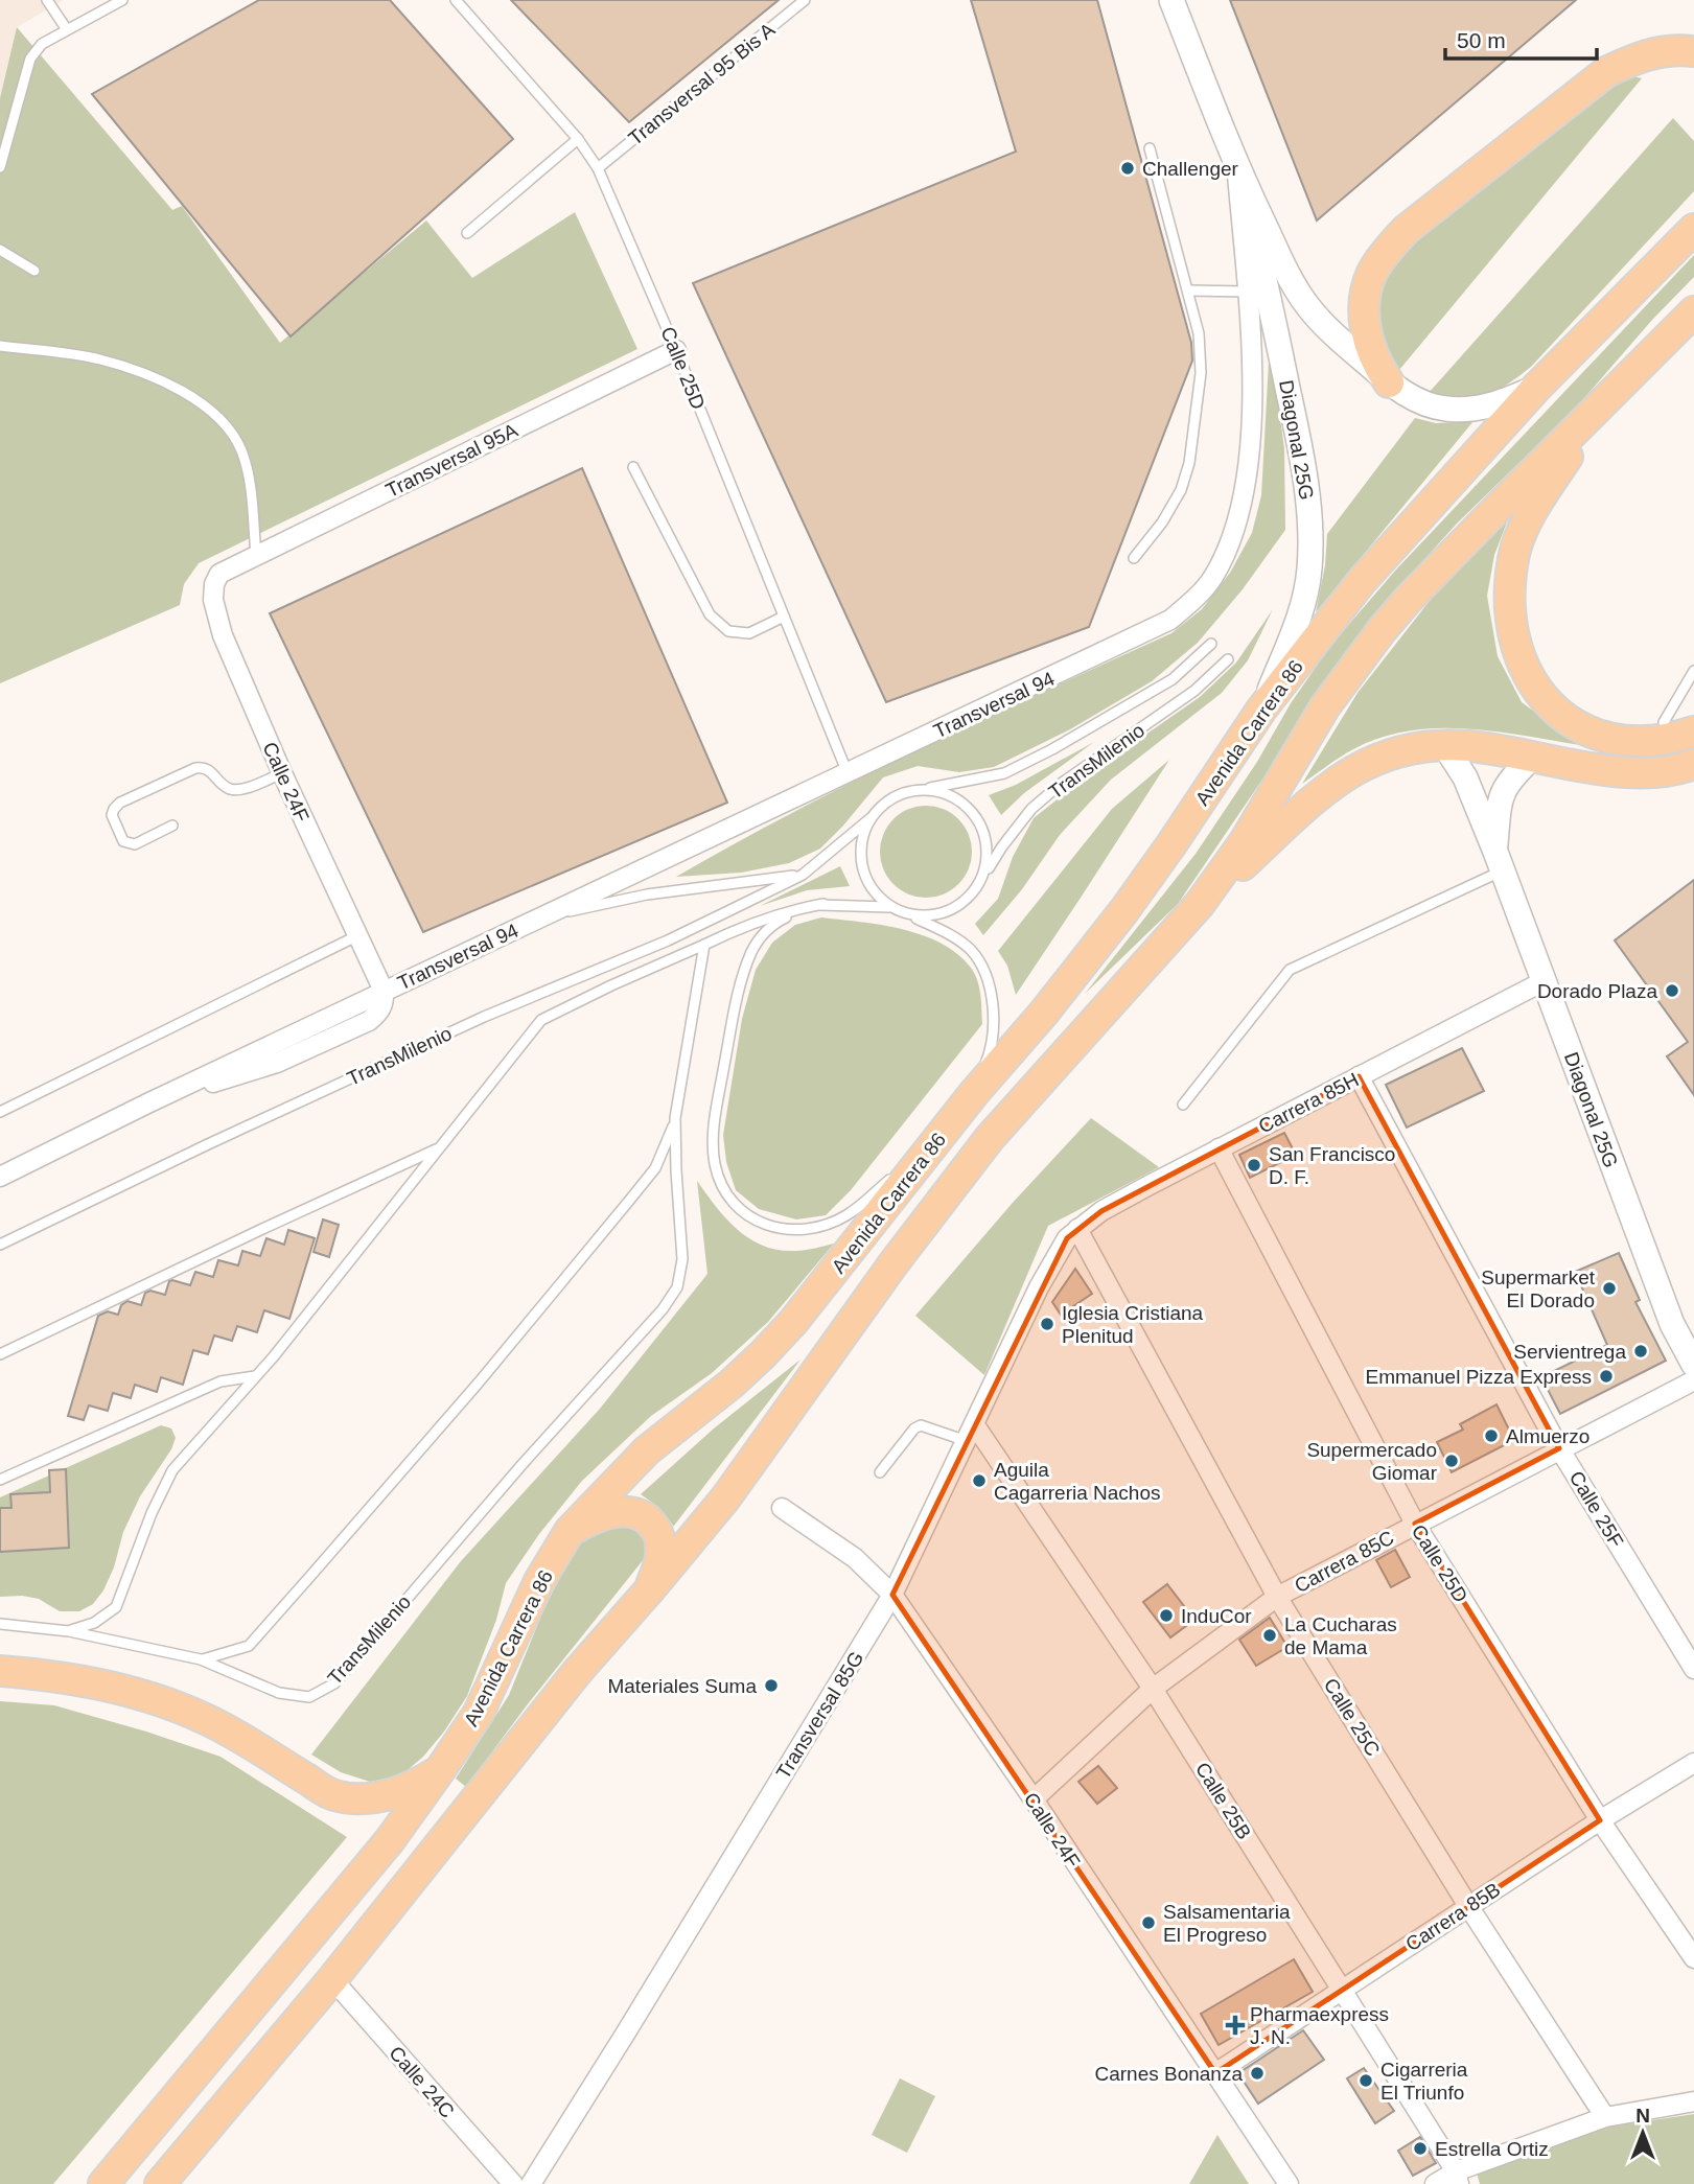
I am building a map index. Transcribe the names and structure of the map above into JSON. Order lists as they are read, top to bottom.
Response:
{
  "streets": {
    "main road": ["Avenida Carrera 86"],
    "street": [
      "Calle 25D",
      "Diagonal 25G",
      "Transversal 95A",
      "Transversal 94",
      "Calle 24F",
      "Carrera 85H",
      "Calle 25F",
      "Carrera 85C",
      "Transversal 85G",
      "Calle 25C",
      "Calle 25B",
      "Carrera 85B",
      "Calle 24C"
    ],
    "lane": ["Transversal 95 Bis A", "TransMilenio"]
  },
  "crossings": [
    ["Transversal 95 Bis A", "Calle 25D"],
    ["Calle 25D", "Transversal 95A"],
    ["Calle 25D", "Transversal 94"],
    ["Calle 25D", "Carrera 85H"],
    ["Calle 25D", "Carrera 85C"],
    ["Calle 25D", "Carrera 85B"],
    ["Diagonal 25G", "Transversal 94"],
    ["Diagonal 25G", "Avenida Carrera 86"],
    ["Diagonal 25G", "Carrera 85H"],
    ["Transversal 95A", "Calle 24F"],
    ["Transversal 94", "Calle 24F"],
    ["Avenida Carrera 86", "TransMilenio"],
    ["Avenida Carrera 86", "Calle 24C"],
    ["Calle 24F", "Carrera 85C"],
    ["Calle 24F", "Transversal 85G"],
    ["Calle 24F", "Carrera 85B"],
    ["Carrera 85H", "Calle 25F"],
    ["Carrera 85H", "Transversal 85G"],
    ["Carrera 85H", "Calle 25C"],
    ["Calle 25F", "Carrera 85C"],
    ["Carrera 85C", "Calle 25C"],
    ["Carrera 85C", "Calle 25B"],
    ["Transversal 85G", "Calle 25C"],
    ["Transversal 85G", "Calle 25B"],
    ["Calle 25C", "Carrera 85B"],
    ["Calle 25B", "Carrera 85B"]
  ],
  "places": {
    "other": [
      "Challenger",
      "Dorado Plaza",
      "San Francisco D. F.",
      "Supermarket El Dorado",
      "Iglesia Cristiana Plenitud",
      "Servientrega",
      "Emmanuel Pizza Express",
      "Almuerzo",
      "Supermercado Giomar",
      "Aguila Cagarreria Nachos",
      "InduCor",
      "La Cucharas de Mama",
      "Materiales Suma",
      "Salsamentaria El Progreso",
      "Carnes Bonanza",
      "Cigarreria El Triunfo",
      "Estrella Ortiz"
    ],
    "health": ["Pharmaexpress J. N."]
  },
  "scale_bar": "50 m",
  "north": "top"
}
